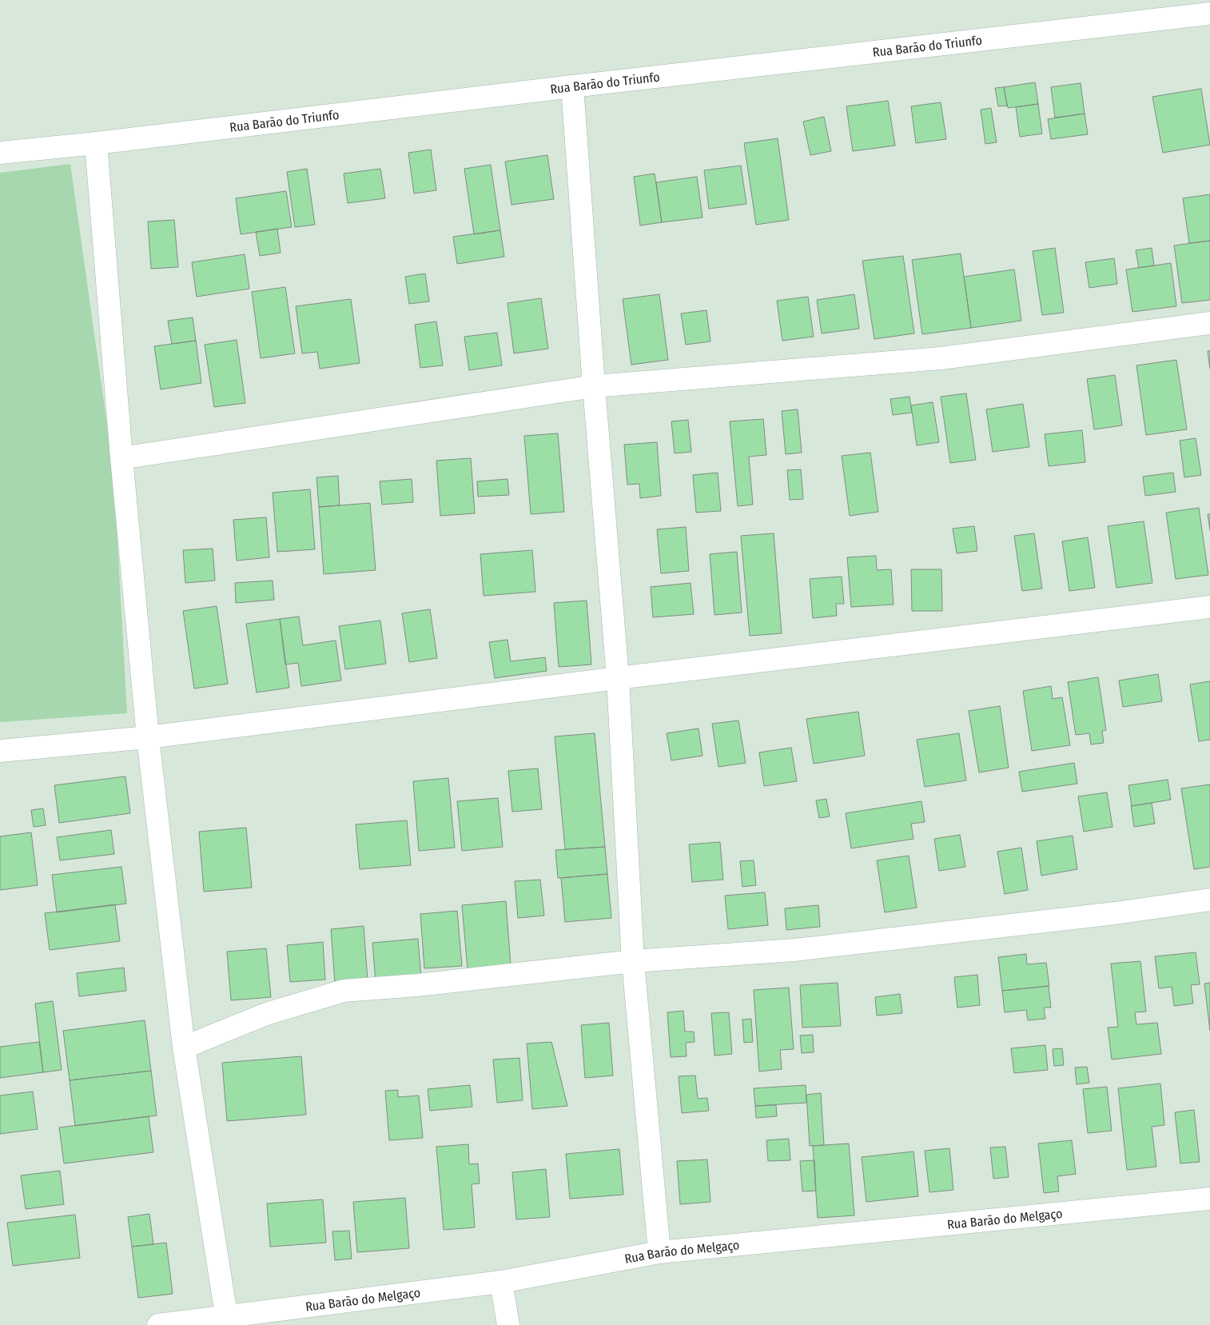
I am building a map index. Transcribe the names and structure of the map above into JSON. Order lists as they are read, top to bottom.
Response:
{
  "streets": {
    "street": ["Rua Barão do Triunfo", "Rua Barão do Melgaço"]
  }
}
